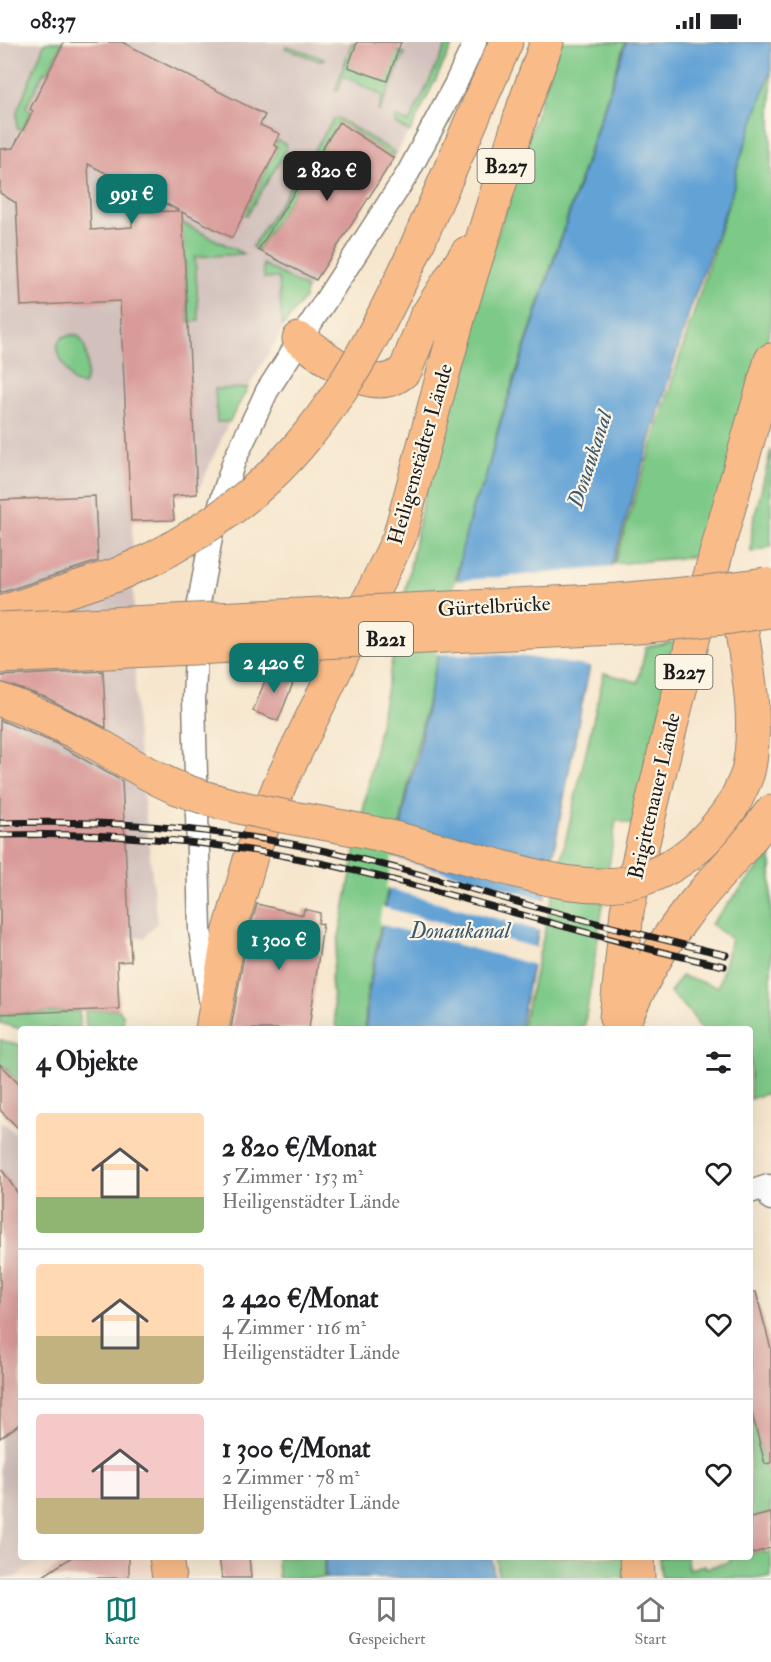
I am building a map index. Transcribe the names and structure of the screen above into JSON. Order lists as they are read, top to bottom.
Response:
{
  "streets": {
    "main road": [
      "B227",
      "Heiligenstädter Lände",
      "Gürtelbrücke",
      "B221",
      "Brigittenauer Lände"
    ]
  },
  "water": ["Donaukanal"],
  "page": {
    "status": "08:37",
    "price": [
      "2 820 €",
      "991 €",
      "2 420 €",
      "1 300 €"
    ],
    "heading": "4 Objekte",
    "list": [
      {
        "name": "2 820 €/Monat",
        "note": "5 Zimmer · 153 m² · Heiligenstädter Lände"
      },
      {
        "name": "2 420 €/Monat",
        "note": "4 Zimmer · 116 m² · Heiligenstädter Lände"
      },
      {
        "name": "1 300 €/Monat",
        "note": "2 Zimmer · 78 m² · Heiligenstädter Lände"
      }
    ],
    "tabs": ["Karte", "Gespeichert", "Start"]
  }
}
